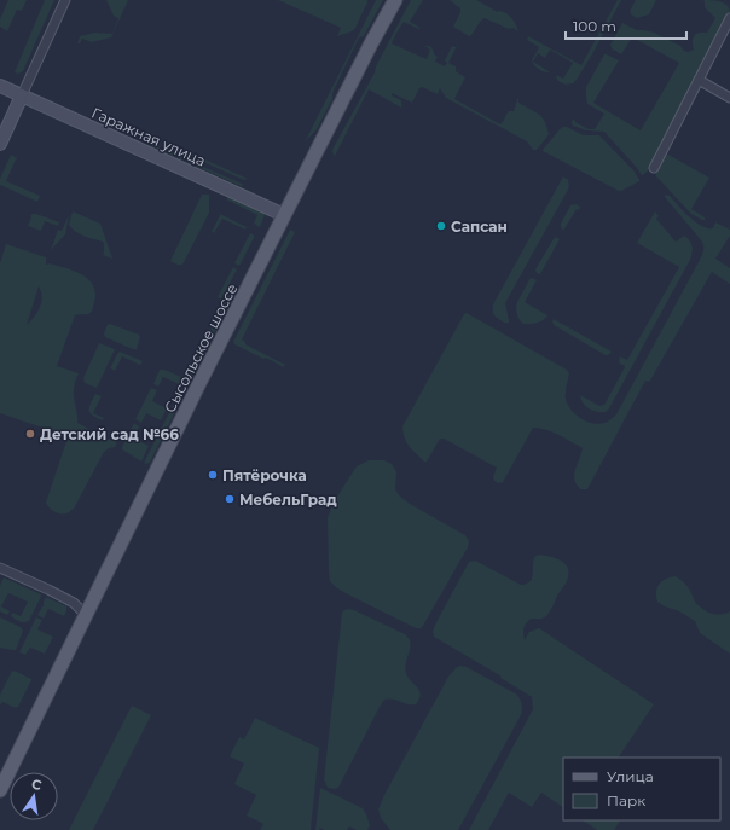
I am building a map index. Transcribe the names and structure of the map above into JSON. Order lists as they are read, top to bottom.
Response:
{
  "streets": {
    "main road": ["Сысольское шоссе"],
    "street": ["Гаражная улица"]
  },
  "crossings": [
    ["Гаражная улица", "Сысольское шоссе"]
  ],
  "places": [
    "Сапсан",
    "Детский сад №66",
    "Пятёрочка",
    "МебельГрад"
  ],
  "legend": ["Улица", "Парк"],
  "scale_bar": "100 m",
  "north": "top"
}
